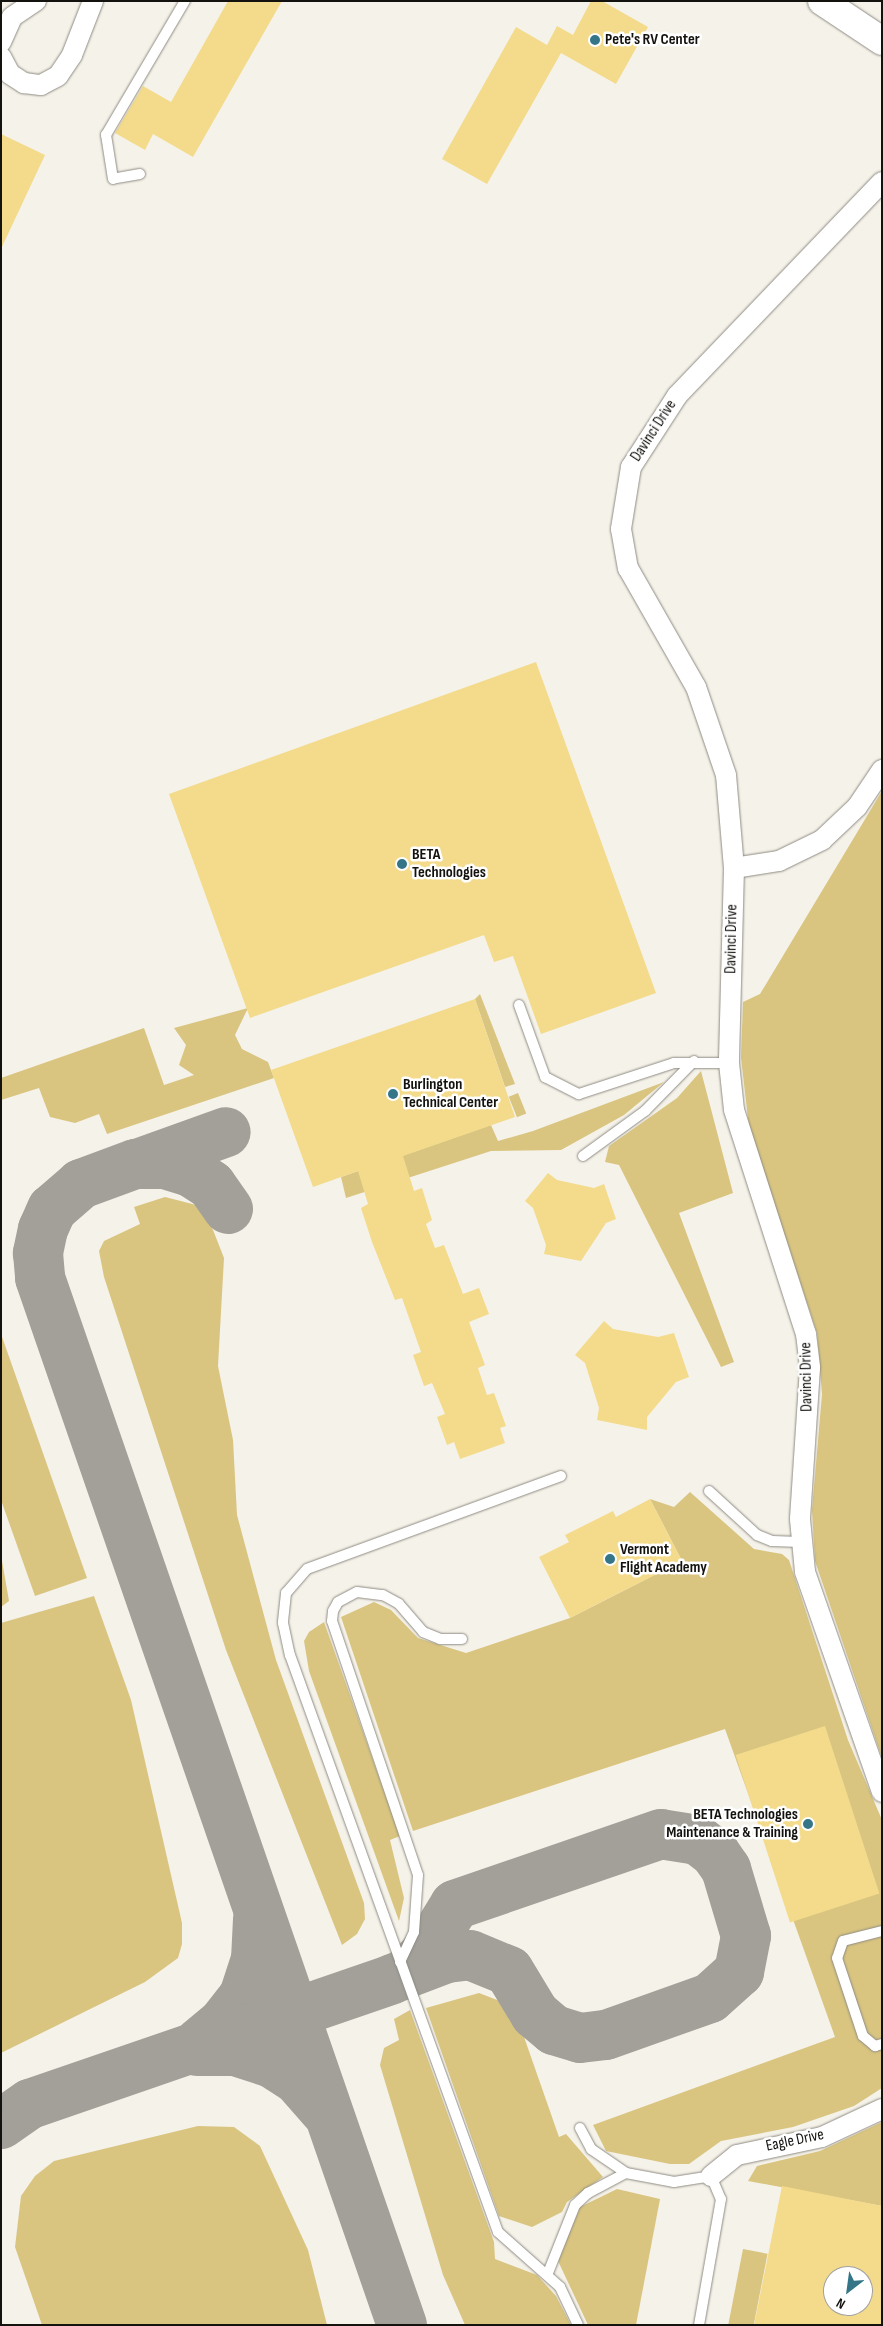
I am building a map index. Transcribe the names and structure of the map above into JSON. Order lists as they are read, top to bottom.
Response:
{
  "streets": {
    "street": ["Davinci Drive", "Eagle Drive"]
  },
  "places": [
    "Pete's RV Center",
    "BETA Technologies",
    "Burlington Technical Center",
    "Vermont Flight Academy",
    "BETA Technologies Maintenance & Training"
  ],
  "north": "bottom left"
}
